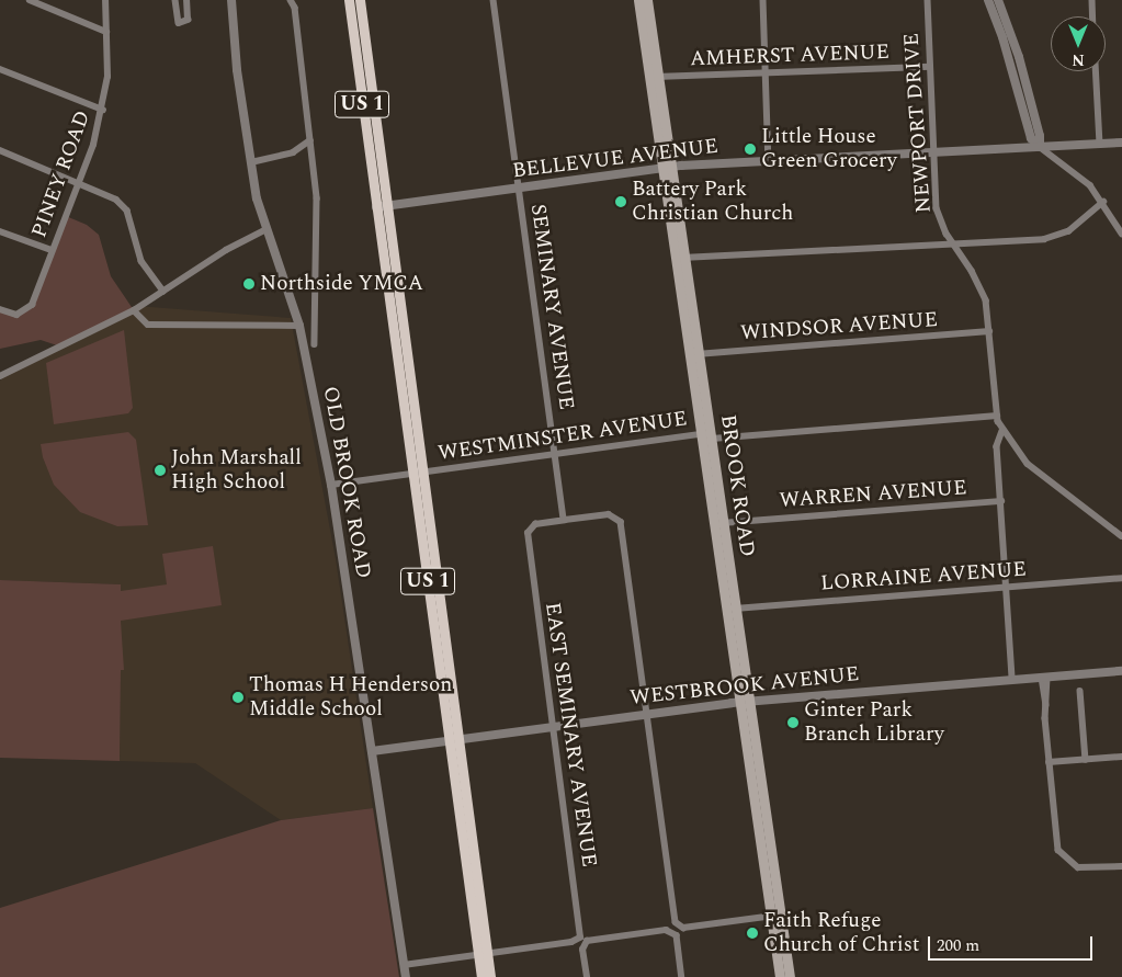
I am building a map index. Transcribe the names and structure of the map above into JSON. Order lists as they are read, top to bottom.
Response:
{
  "streets": {
    "main road": ["US 1", "BROOK ROAD"],
    "street": [
      "AMHERST AVENUE",
      "NEWPORT DRIVE",
      "BELLEVUE AVENUE",
      "PINEY ROAD",
      "SEMINARY AVENUE",
      "WINDSOR AVENUE",
      "WESTMINSTER AVENUE",
      "OLD BROOK ROAD",
      "WARREN AVENUE",
      "LORRAINE AVENUE",
      "WESTBROOK AVENUE",
      "EAST SEMINARY AVENUE"
    ]
  },
  "crossings": [
    ["AMHERST AVENUE", "NEWPORT DRIVE"],
    ["AMHERST AVENUE", "BROOK ROAD"],
    ["US 1", "BELLEVUE AVENUE"],
    ["US 1", "WESTMINSTER AVENUE"],
    ["US 1", "WESTBROOK AVENUE"],
    ["NEWPORT DRIVE", "BELLEVUE AVENUE"],
    ["NEWPORT DRIVE", "WINDSOR AVENUE"],
    ["NEWPORT DRIVE", "WESTMINSTER AVENUE"],
    ["BELLEVUE AVENUE", "SEMINARY AVENUE"],
    ["BELLEVUE AVENUE", "BROOK ROAD"],
    ["SEMINARY AVENUE", "WESTMINSTER AVENUE"],
    ["SEMINARY AVENUE", "EAST SEMINARY AVENUE"],
    ["WINDSOR AVENUE", "BROOK ROAD"],
    ["WESTMINSTER AVENUE", "OLD BROOK ROAD"],
    ["WESTMINSTER AVENUE", "BROOK ROAD"],
    ["OLD BROOK ROAD", "WESTBROOK AVENUE"],
    ["BROOK ROAD", "WARREN AVENUE"],
    ["BROOK ROAD", "LORRAINE AVENUE"],
    ["BROOK ROAD", "WESTBROOK AVENUE"],
    ["WESTBROOK AVENUE", "EAST SEMINARY AVENUE"]
  ],
  "places": [
    "Little House Green Grocery",
    "Battery Park Christian Church",
    "Northside YMCA",
    "John Marshall High School",
    "Thomas H Henderson Middle School",
    "Ginter Park Branch Library",
    "Faith Refuge Church of Christ"
  ],
  "scale_bar": "200 m",
  "north": "bottom"
}
